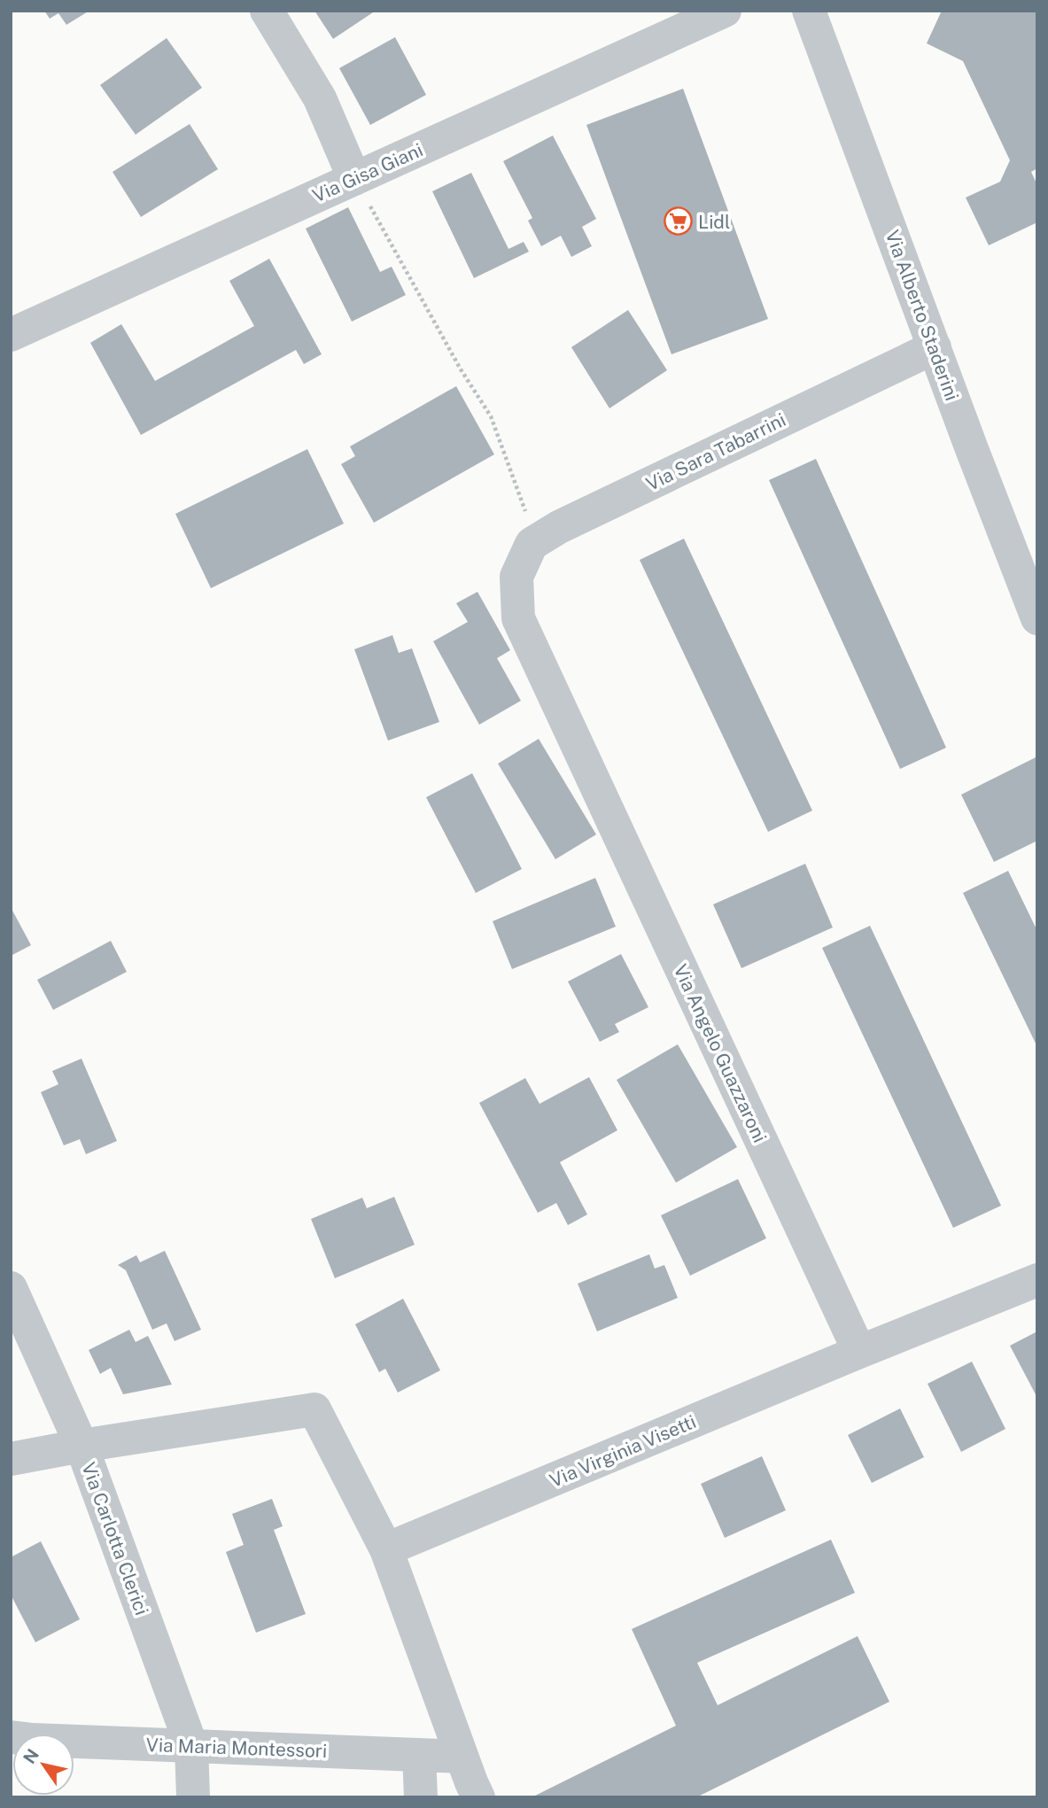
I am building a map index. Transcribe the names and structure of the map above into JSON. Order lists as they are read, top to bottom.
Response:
{
  "streets": {
    "street": [
      "Via Gisa Giani",
      "Via Alberto Staderini",
      "Via Sara Tabarrini",
      "Via Angelo Guazzaroni",
      "Via Virginia Visetti",
      "Via Carlotta Clerici",
      "Via Maria Montessori"
    ]
  },
  "crossings": [
    ["Via Alberto Staderini", "Via Sara Tabarrini"],
    ["Via Sara Tabarrini", "Via Angelo Guazzaroni"],
    ["Via Angelo Guazzaroni", "Via Virginia Visetti"],
    ["Via Carlotta Clerici", "Via Maria Montessori"]
  ],
  "places": {
    "supermarket": ["Lidl"]
  },
  "north": "top left"
}
